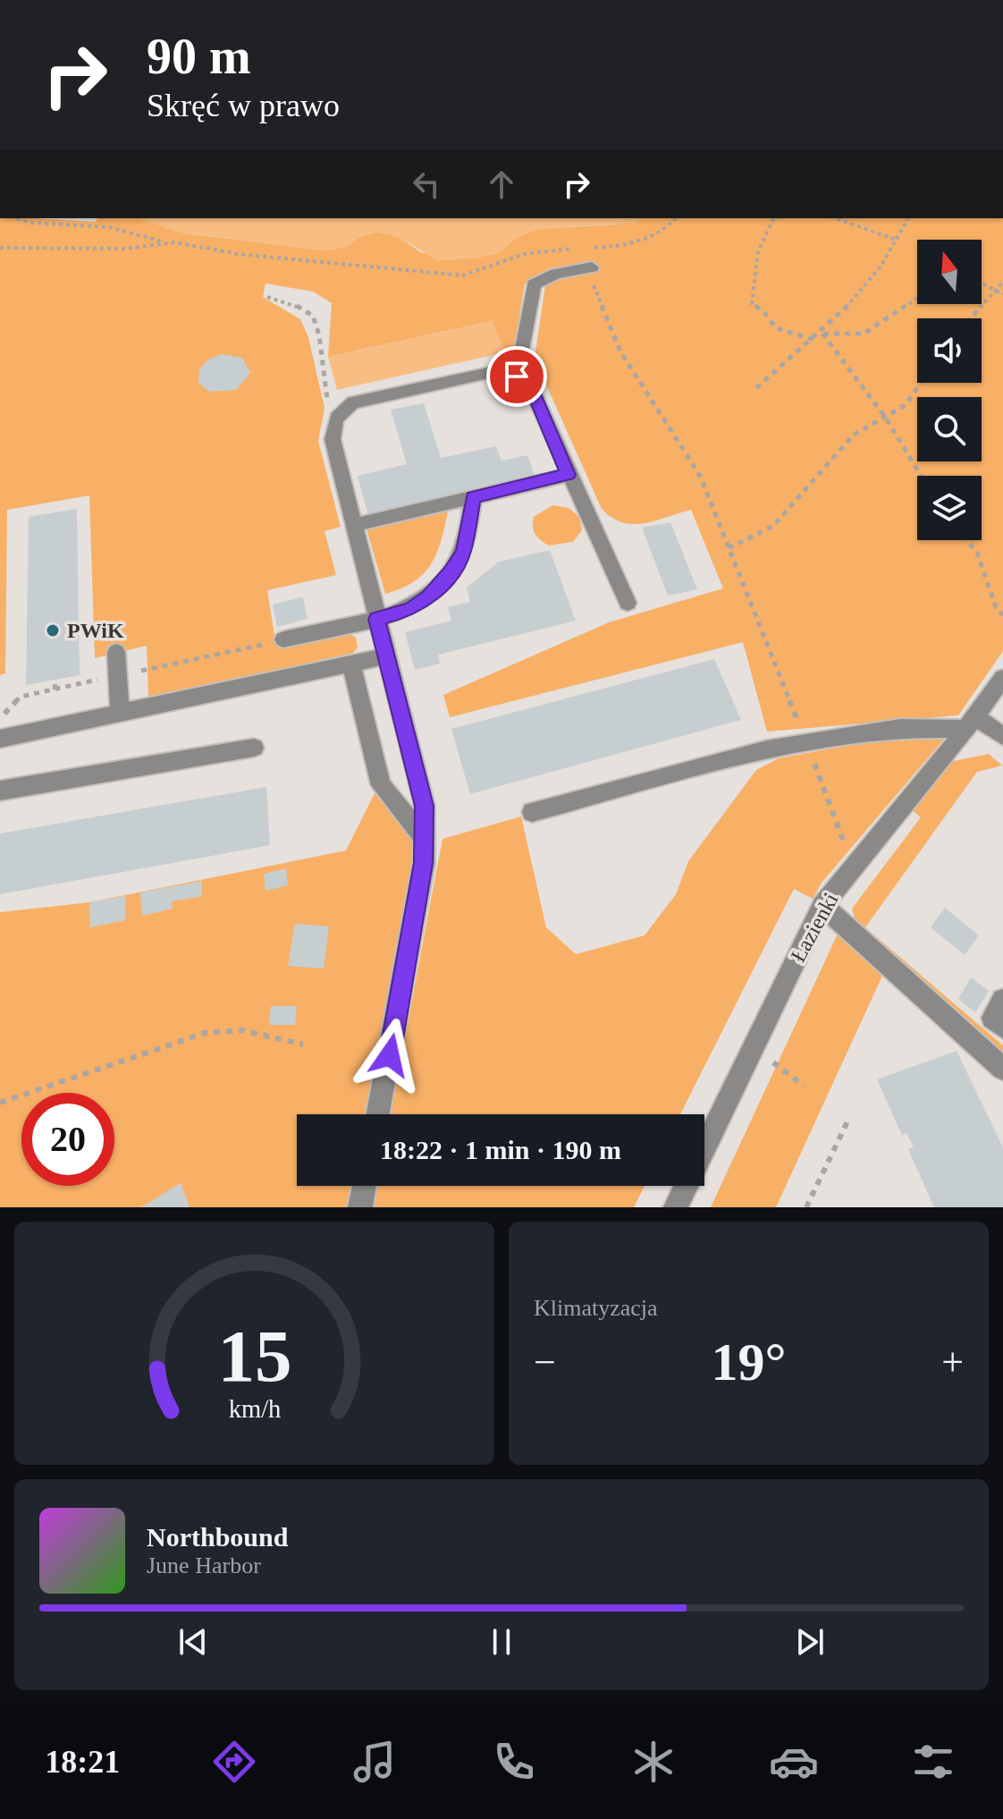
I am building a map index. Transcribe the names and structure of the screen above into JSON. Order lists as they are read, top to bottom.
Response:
{
  "streets": {
    "street": ["Łazienki"]
  },
  "places": ["PWiK"],
  "north": "top",
  "page": {
    "turn": ["90 m", "Skręć w prawo"],
    "limit": "20",
    "trip": "18:22 · 1 min · 190 m",
    "tile": "Klimatyzacja",
    "heat": ["−", "19°", "+"],
    "song": ["Northbound", "June Harbor"],
    "tabs": "18:21",
    "gauge": ["15", "km/h"]
  }
}
